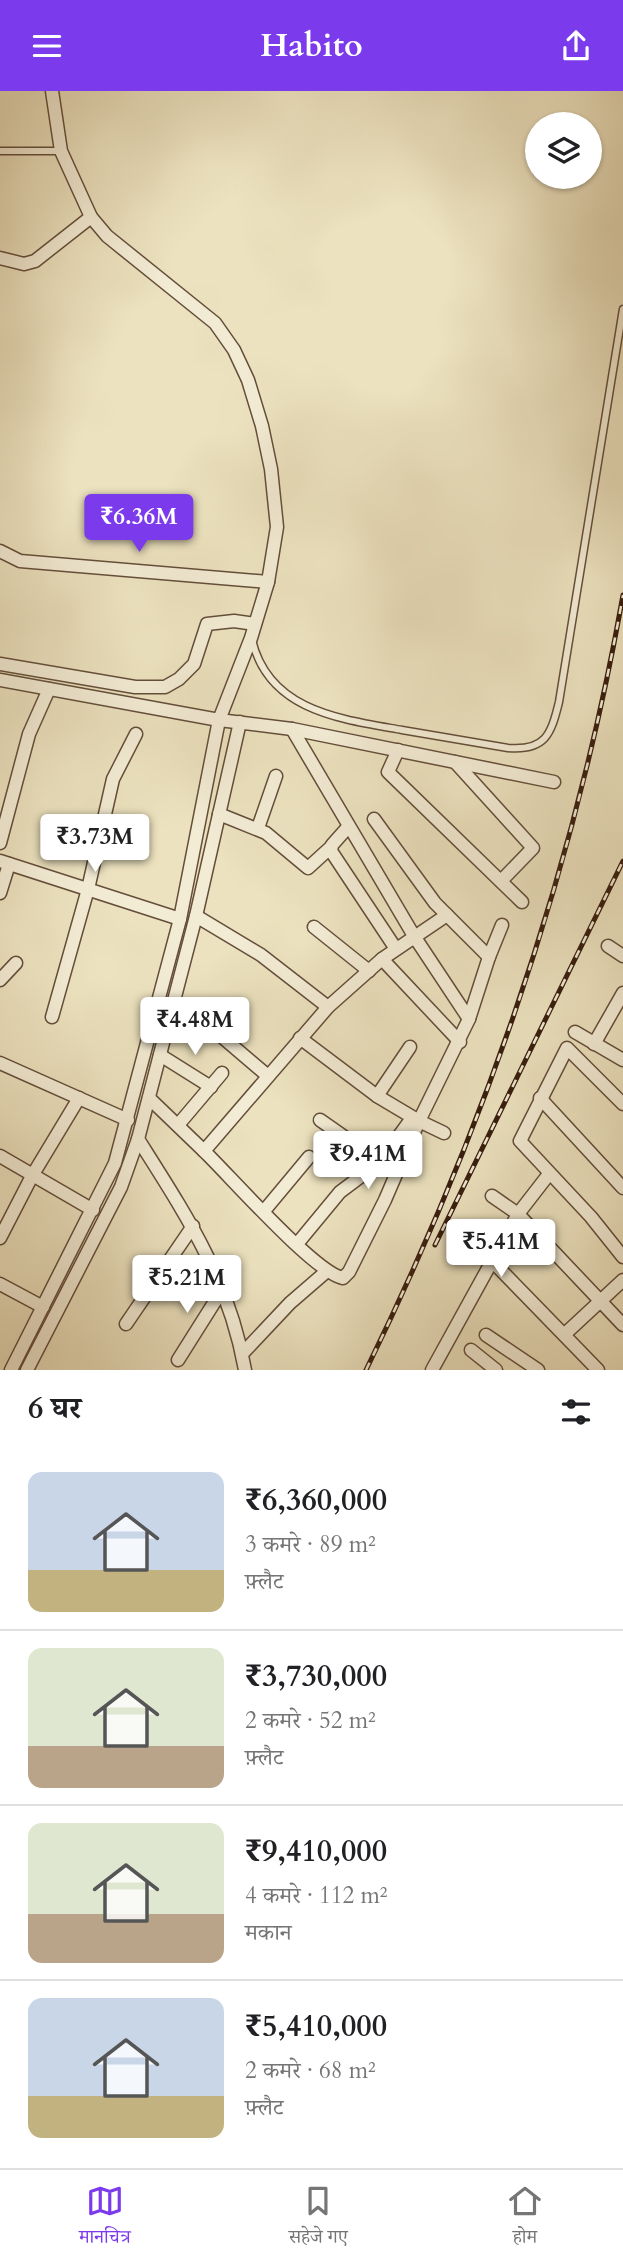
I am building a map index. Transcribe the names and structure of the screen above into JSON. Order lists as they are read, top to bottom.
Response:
{
  "page": {
    "header": "Habito",
    "price": [
      "₹6.36M",
      "₹3.73M",
      "₹4.48M",
      "₹9.41M",
      "₹5.41M",
      "₹5.21M"
    ],
    "heading": "6 घर",
    "list": [
      {
        "name": "₹6,360,000",
        "note": "3 कमरे · 89 m² · फ़्लैट"
      },
      {
        "name": "₹3,730,000",
        "note": "2 कमरे · 52 m² · फ़्लैट"
      },
      {
        "name": "₹9,410,000",
        "note": "4 कमरे · 112 m² · मकान"
      },
      {
        "name": "₹5,410,000",
        "note": "2 कमरे · 68 m² · फ़्लैट"
      }
    ],
    "tabs": ["मानचित्र", "सहेजे गए", "होम"]
  }
}
